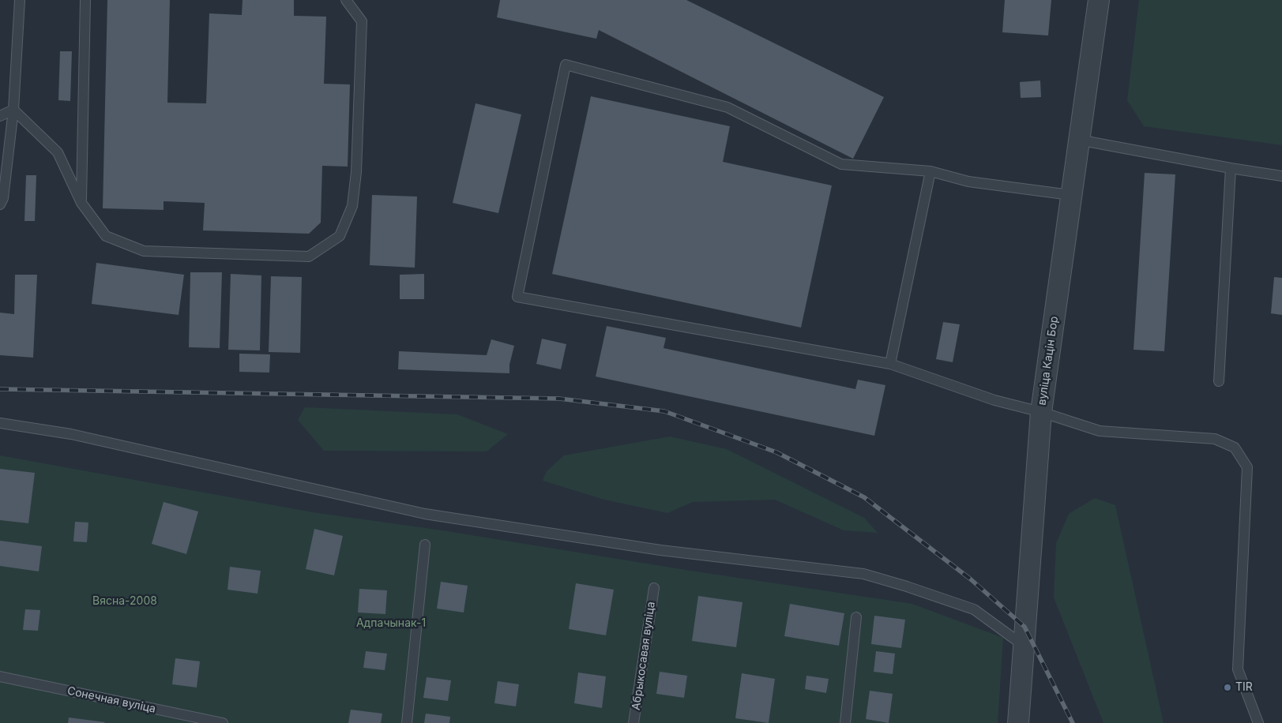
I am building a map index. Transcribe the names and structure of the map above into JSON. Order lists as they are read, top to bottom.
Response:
{
  "streets": {
    "street": ["вуліца Кацін Бор"],
    "lane": ["Абрыкосавая вуліца", "Сонечная вуліца"]
  },
  "parks": ["Вясна-2008", "Адпачынак-1"],
  "places": ["TIR"]
}
